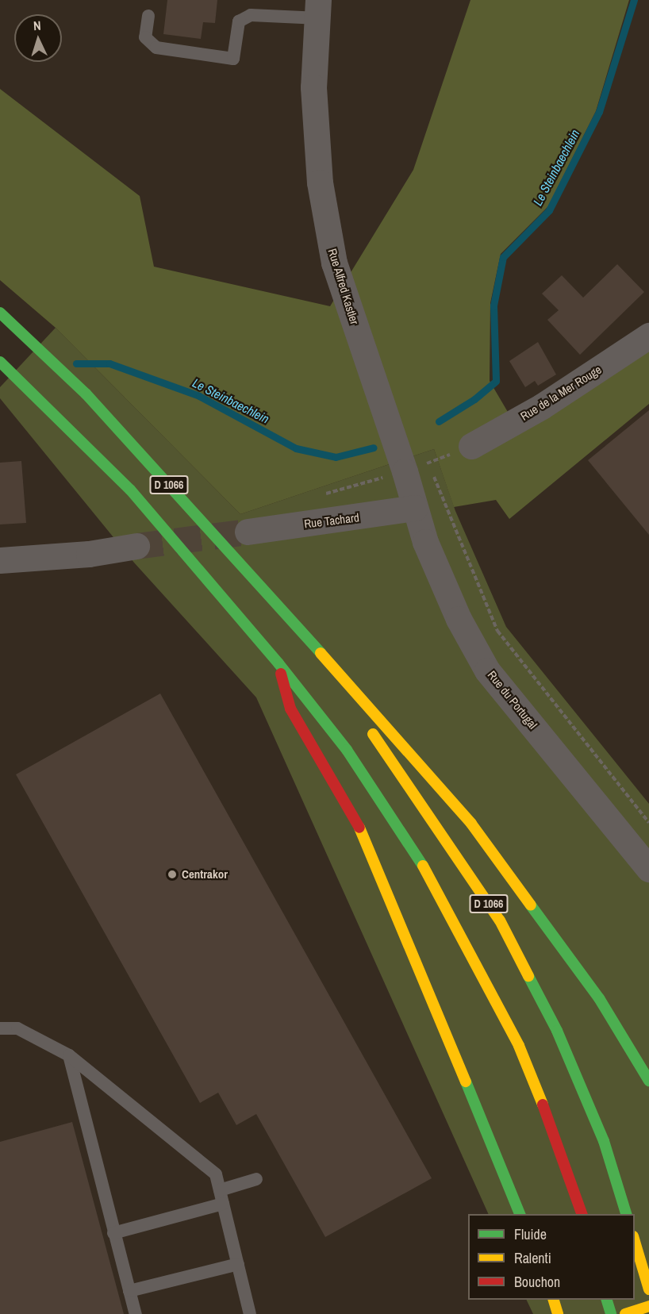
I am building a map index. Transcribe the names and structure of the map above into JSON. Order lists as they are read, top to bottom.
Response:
{
  "streets": {
    "main road": ["D 1066"],
    "street": [
      "Rue Alfred Kastler",
      "Rue de la Mer Rouge",
      "Rue Tachard",
      "Rue du Portugal"
    ]
  },
  "crossings": [
    ["Rue Alfred Kastler", "Rue Tachard"],
    ["Rue Alfred Kastler", "Rue du Portugal"],
    ["Rue Tachard", "Rue du Portugal"]
  ],
  "water": ["Le Steinbaechlein"],
  "places": ["Centrakor"],
  "legend": ["Fluide", "Ralenti", "Bouchon"],
  "north": "top"
}
